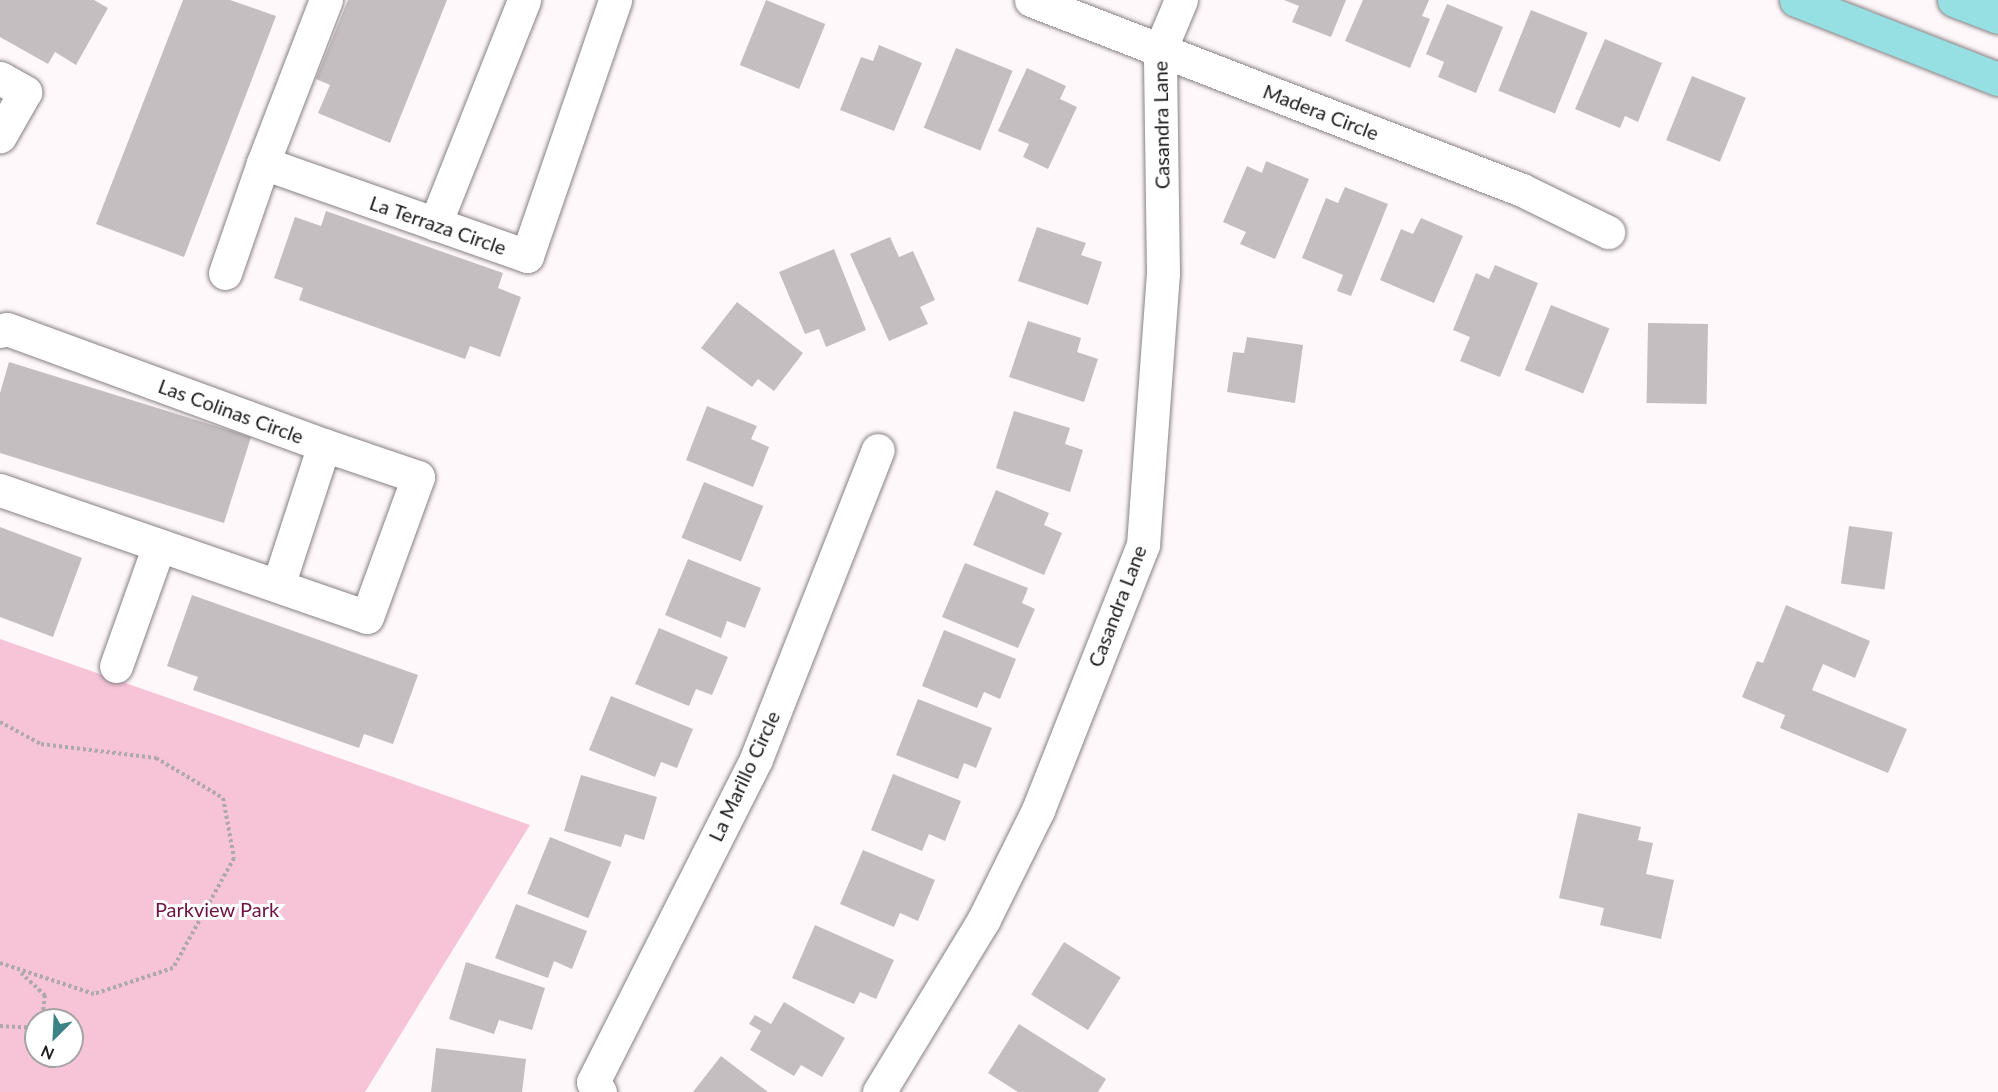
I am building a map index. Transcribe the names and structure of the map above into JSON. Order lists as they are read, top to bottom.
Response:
{
  "streets": {
    "street": [
      "Madera Circle",
      "Casandra Lane",
      "La Terraza Circle",
      "Las Colinas Circle",
      "La Marillo Circle"
    ]
  },
  "crossings": [
    ["Madera Circle", "Casandra Lane"]
  ],
  "parks": ["Parkview Park"],
  "north": "bottom left"
}
